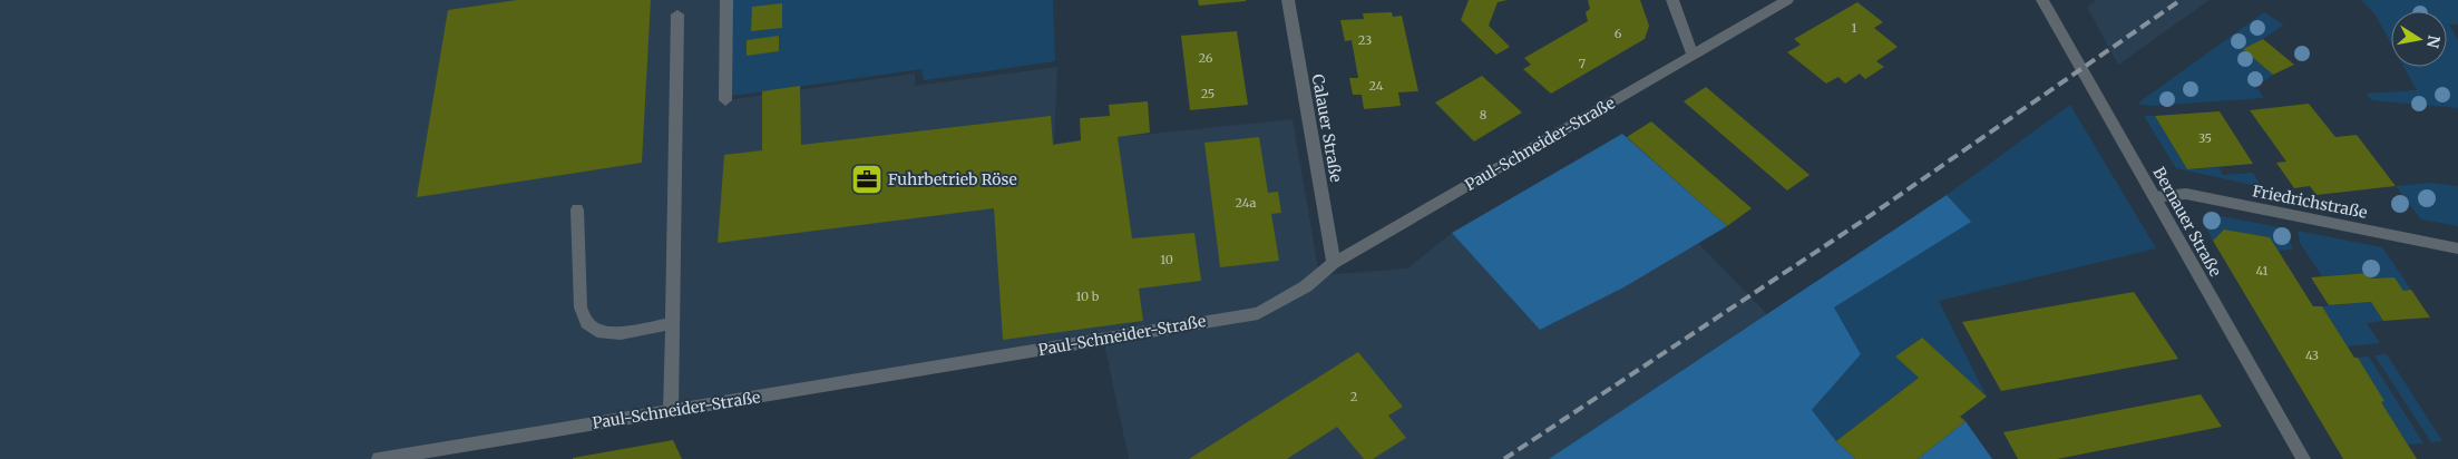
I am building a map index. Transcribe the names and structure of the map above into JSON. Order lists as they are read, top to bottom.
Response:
{
  "streets": {
    "street": [
      "Calauer Straße",
      "Paul-Schneider-Straße",
      "Friedrichstraße",
      "Bernauer Straße"
    ]
  },
  "crossings": [
    ["Calauer Straße", "Paul-Schneider-Straße"],
    ["Friedrichstraße", "Bernauer Straße"]
  ],
  "places": {
    "office": ["Fuhrbetrieb Röse"]
  },
  "house_numbers": [
    "1",
    "6",
    "23",
    "26",
    "7",
    "24",
    "25",
    "8",
    "35",
    "24a",
    "10",
    "41",
    "10 b",
    "43",
    "2"
  ],
  "north": "right"
}
